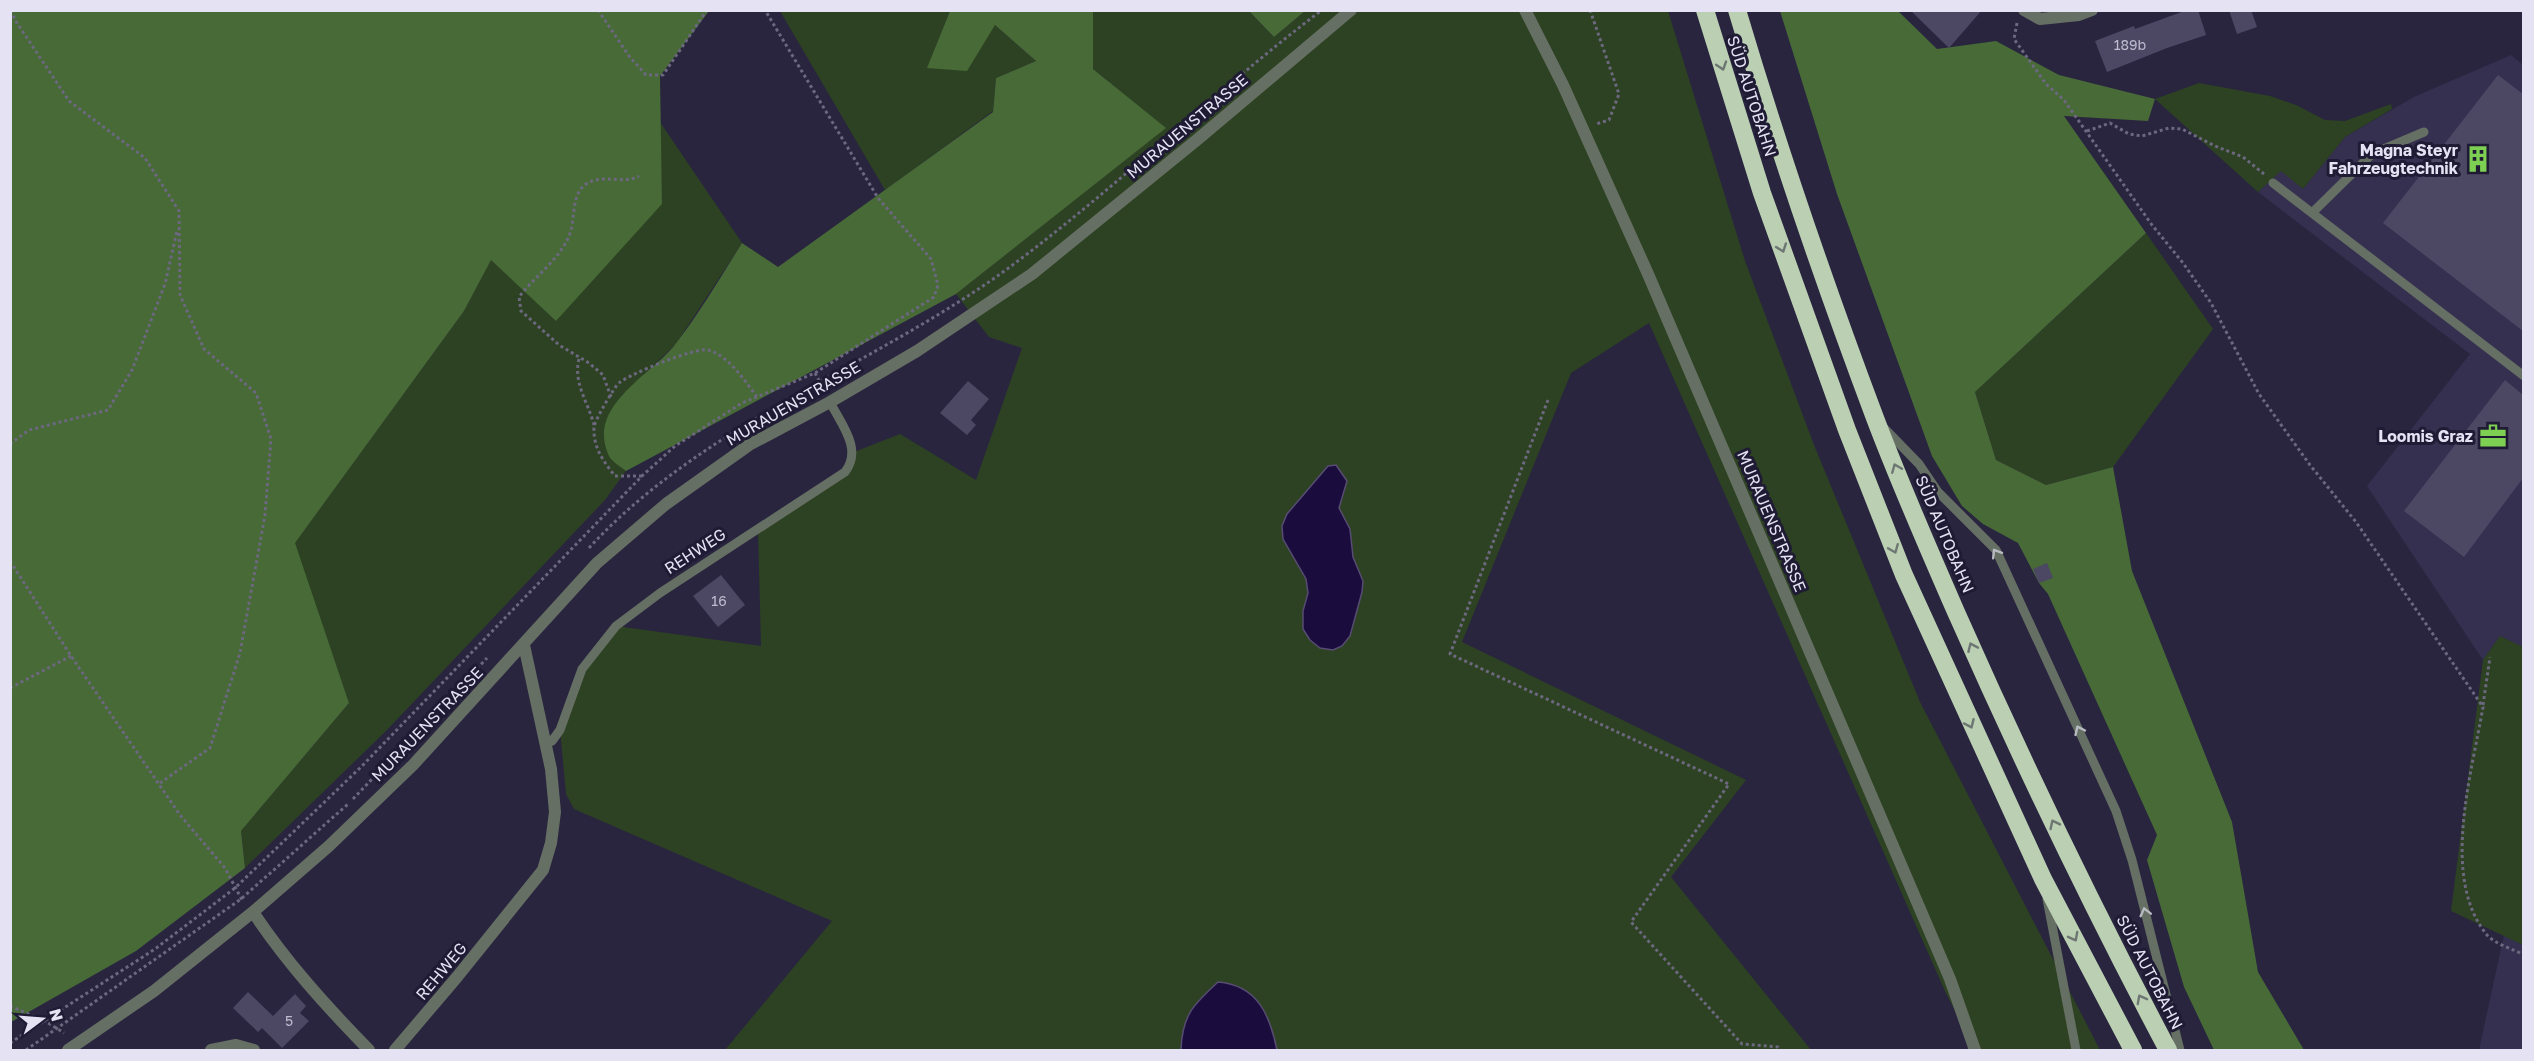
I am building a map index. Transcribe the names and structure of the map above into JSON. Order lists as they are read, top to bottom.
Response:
{
  "streets": {
    "highway": ["SÜD AUTOBAHN"],
    "street": ["MURAUENSTRASSE", "REHWEG"]
  },
  "crossings": [
    ["MURAUENSTRASSE", "REHWEG"]
  ],
  "places": {
    "building": ["Magna Steyr Fahrzeugtechnik"],
    "office": ["Loomis Graz"]
  },
  "house_numbers": ["189b", "16", "5"],
  "north": "right"
}
